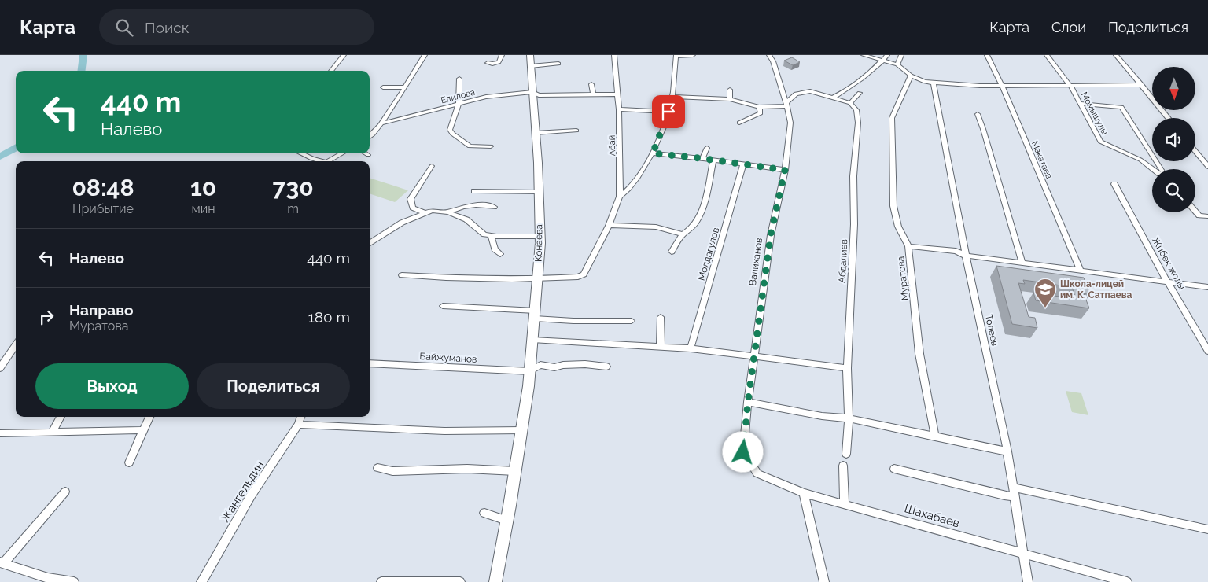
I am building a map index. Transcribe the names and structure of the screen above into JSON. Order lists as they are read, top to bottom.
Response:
{
  "streets": {
    "main road": ["Конаева"],
    "street": [
      "Едилова",
      "Момышулы",
      "Абай",
      "Макатаев",
      "Молдагулов",
      "Абдалиев",
      "Валиханов",
      "Жибек жолы",
      "Муратова",
      "Толеев",
      "Байжуманов",
      "Жангельдин",
      "Шахабаев"
    ]
  },
  "crossings": [
    ["Едилова", "Конаева"],
    ["Конаева", "Байжуманов"],
    ["Валиханов", "Шахабаев"],
    ["Толеев", "Шахабаев"]
  ],
  "places": {
    "school or university": ["Школа-лицей им. К. Сатпаева"]
  },
  "north": "bottom",
  "page": {
    "header": "Карта",
    "search": "Поиск",
    "nav": ["Карта", "Слои", "Поделиться"],
    "turn": ["440 m", "Налево"],
    "eta": [
      "08:48",
      "Прибытие",
      "10",
      "мин",
      "730",
      "m"
    ],
    "list": [
      {
        "name": "Налево",
        "value": "440 m"
      },
      {
        "name": "Направо",
        "note": "Муратова",
        "value": "180 m"
      }
    ],
    "buttons": ["Выход", "Поделиться"]
  }
}
